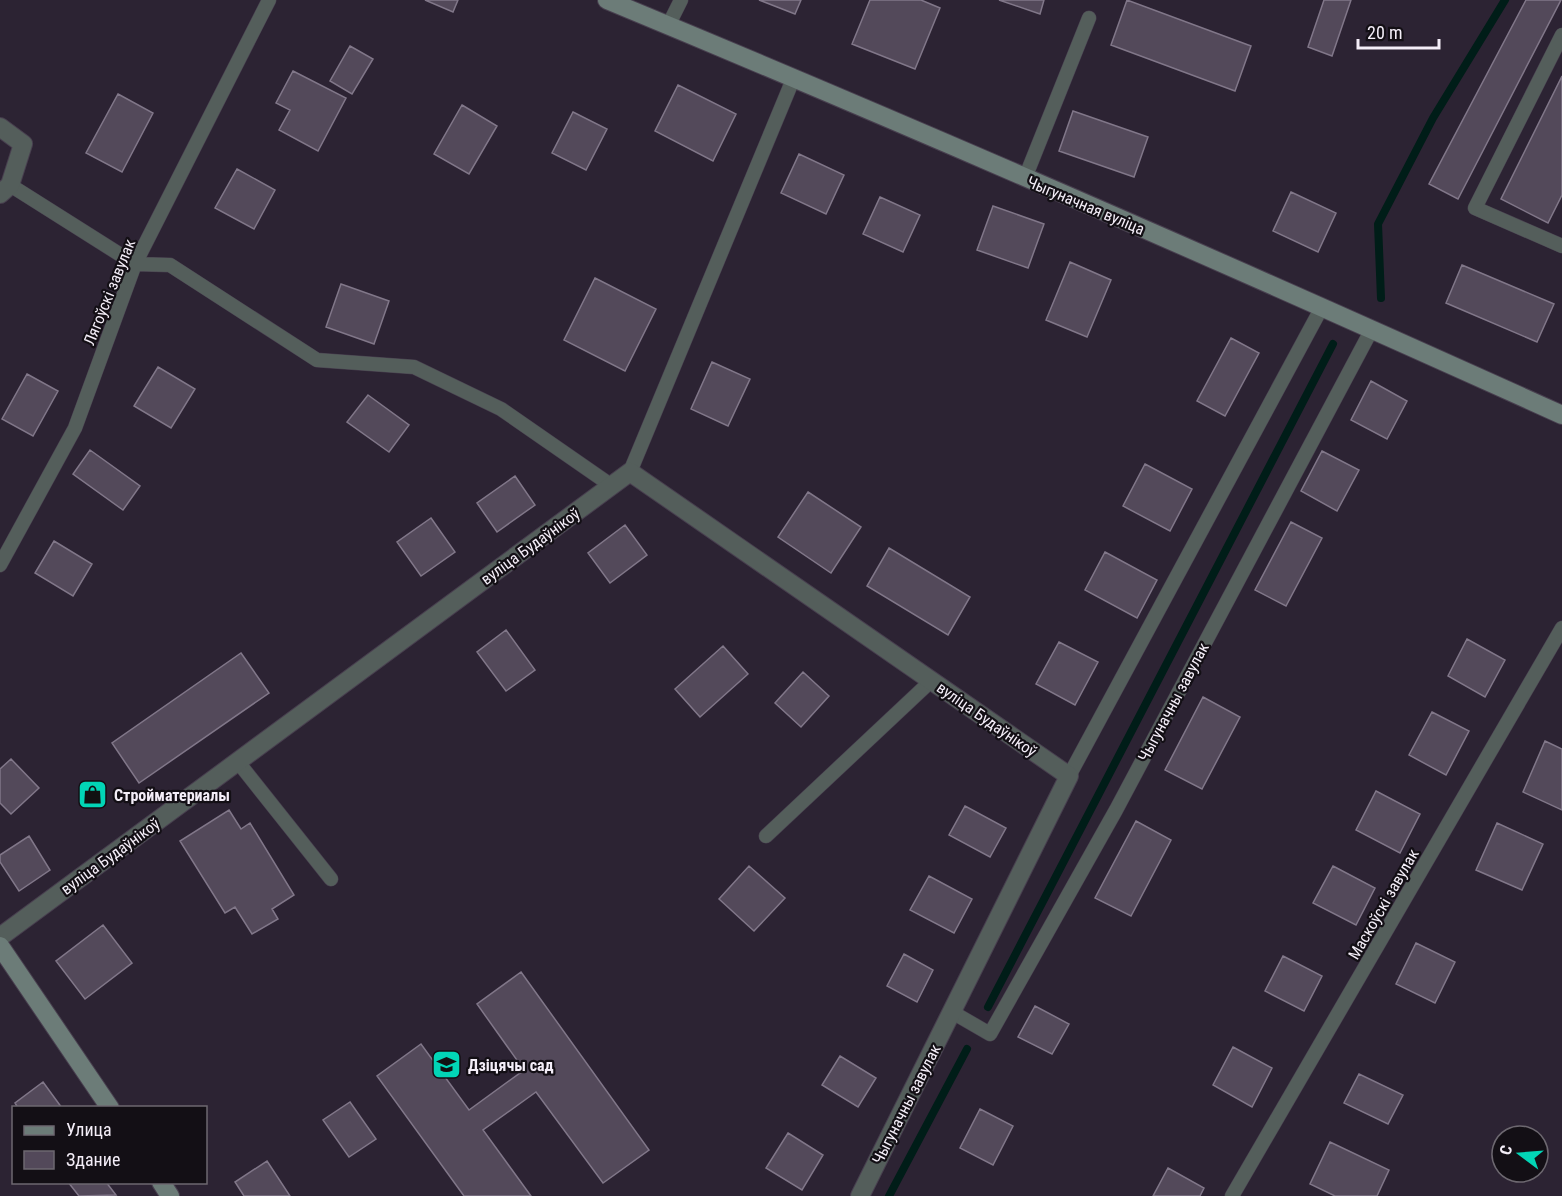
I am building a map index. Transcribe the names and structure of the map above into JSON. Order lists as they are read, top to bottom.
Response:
{
  "streets": {
    "street": ["Чыгуначная вуліца", "вуліца Будаўнікоў", "Чыгуначны завулак"],
    "lane": ["Лягоўскі завулак", "Маскоўскі завулак"]
  },
  "crossings": [
    ["Чыгуначная вуліца", "Чыгуначны завулак"],
    ["вуліца Будаўнікоў", "Чыгуначны завулак"]
  ],
  "places": {
    "shop": ["Стройматериалы"],
    "school or university": ["Дзіцячы сад"]
  },
  "legend": ["Улица", "Здание"],
  "scale_bar": "20 m",
  "north": "left"
}
